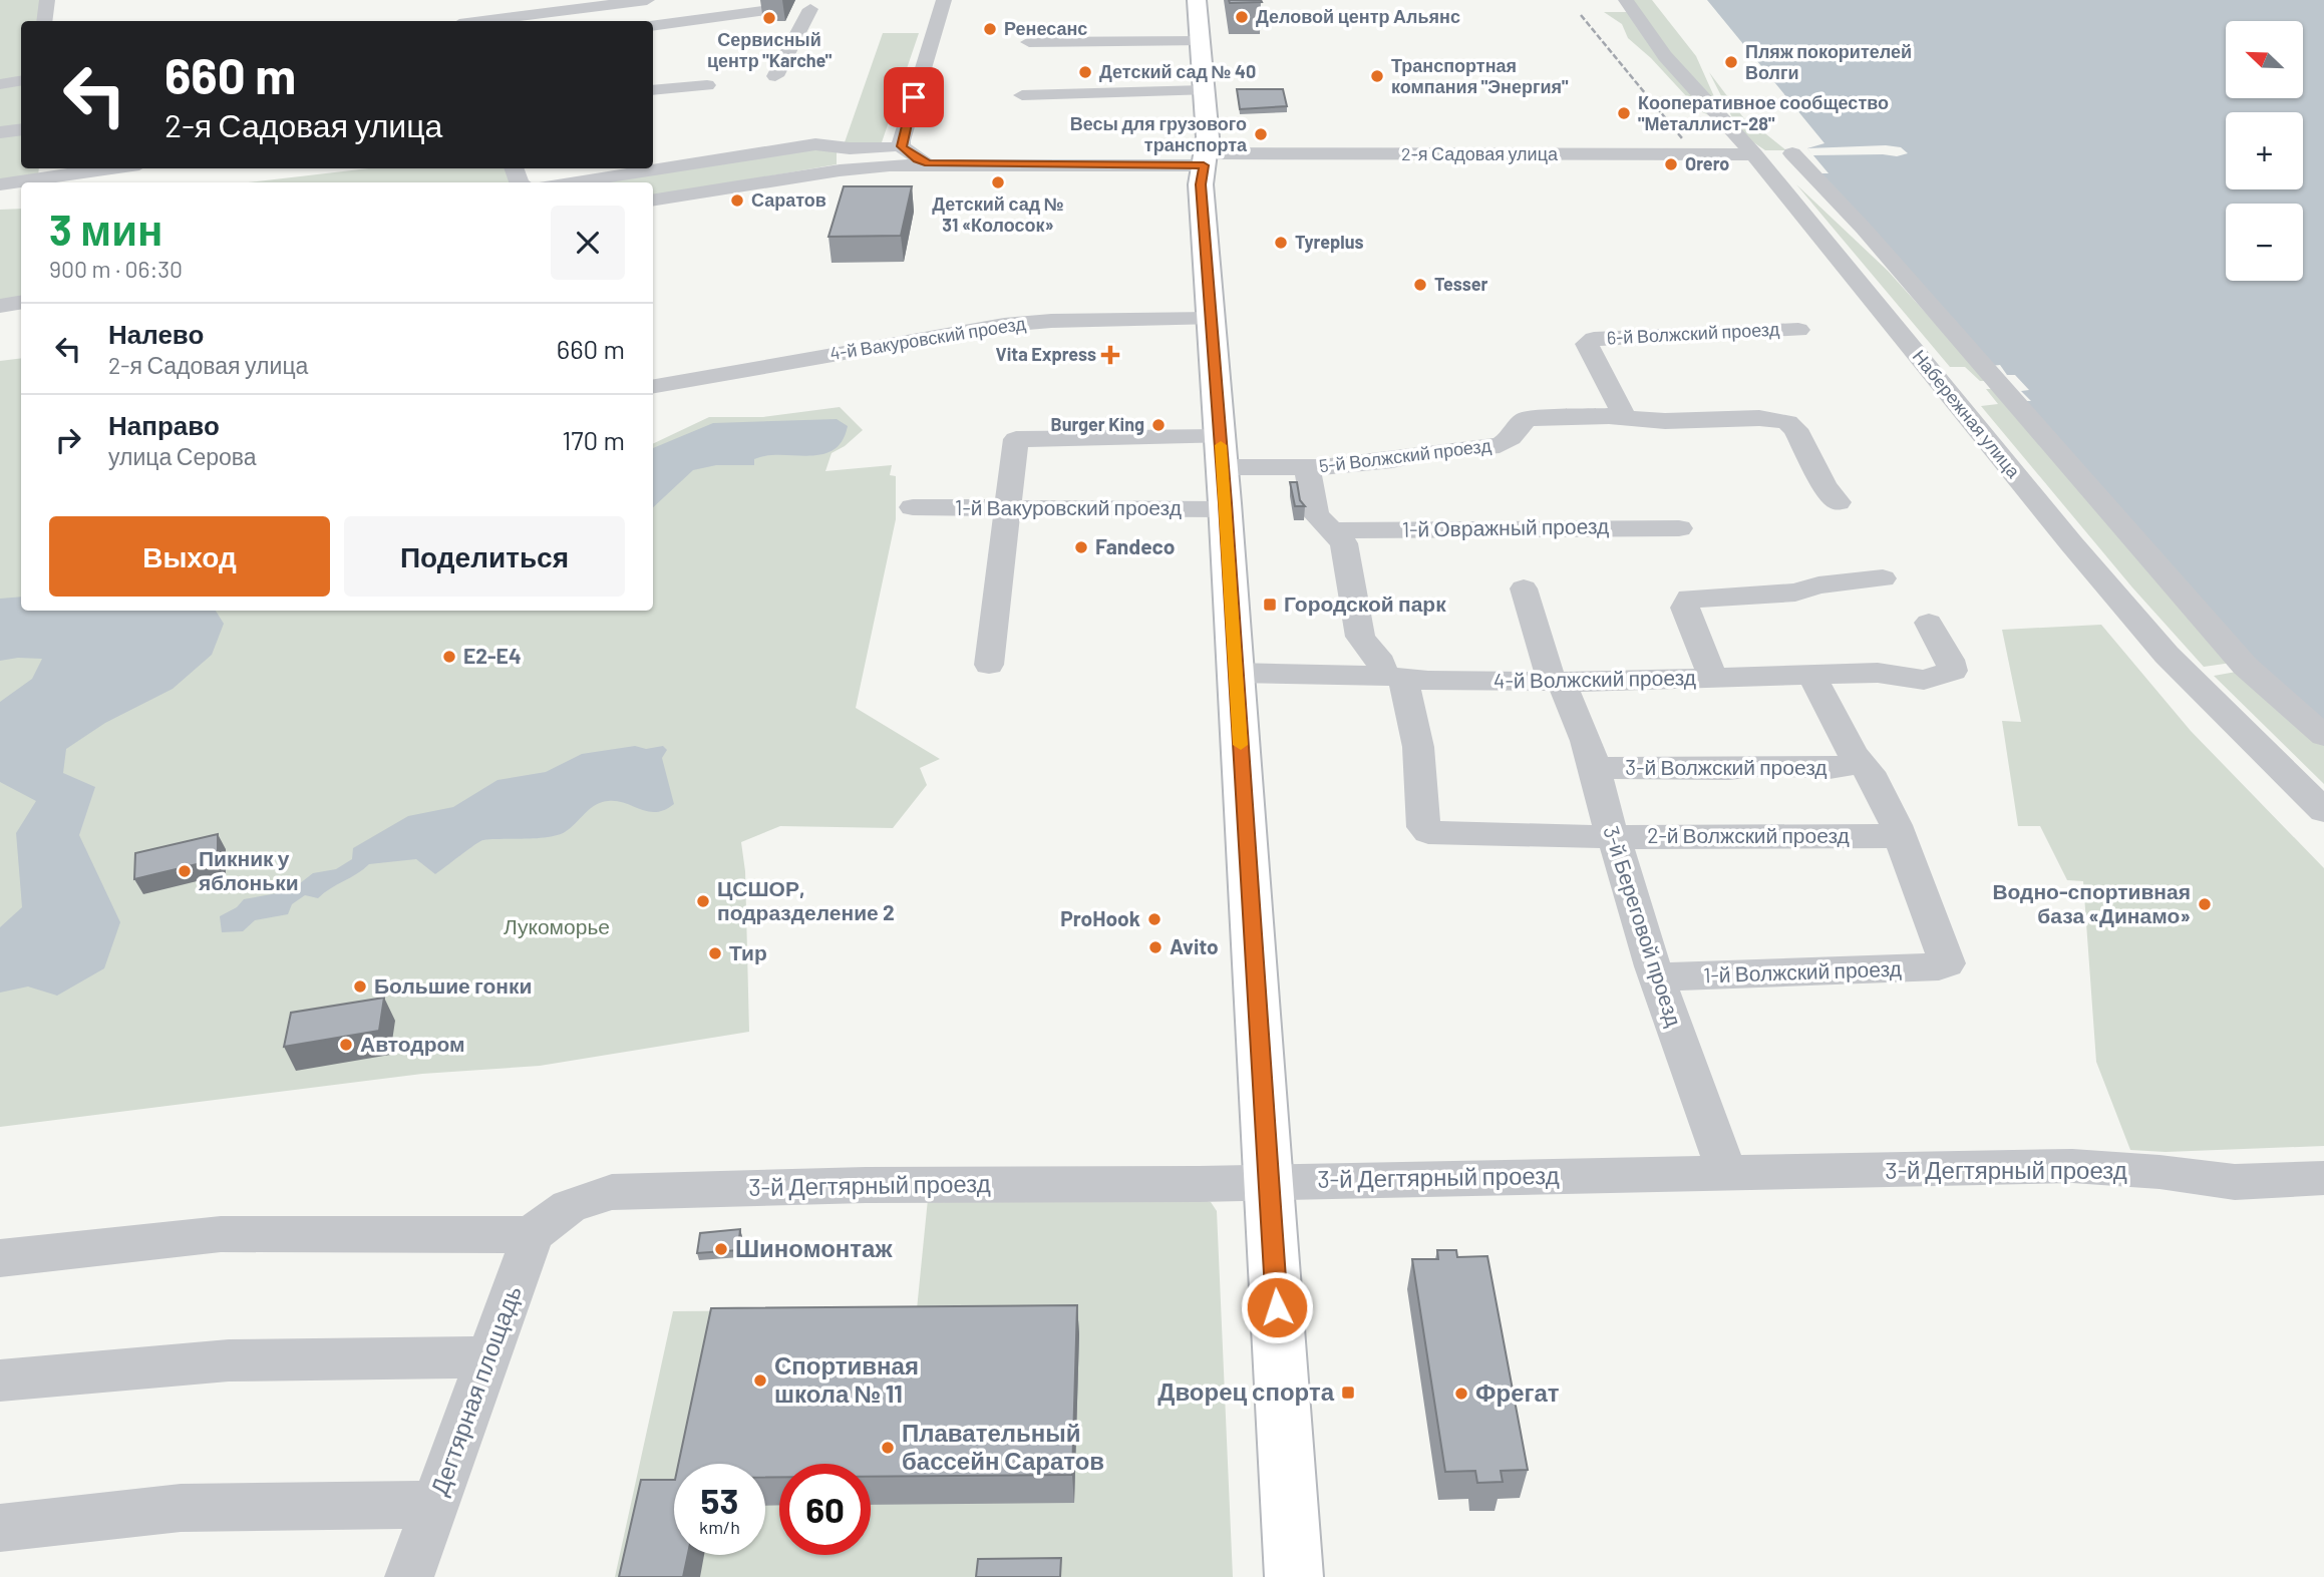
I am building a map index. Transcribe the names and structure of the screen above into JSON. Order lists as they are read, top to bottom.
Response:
{
  "streets": {
    "street": [
      "2-я Садовая улица",
      "6-й Волжский проезд",
      "4-й Вакуровский проезд",
      "Набережная улица",
      "5-й Волжский проезд",
      "1-й Вакуровский проезд",
      "1-й Овражный проезд",
      "4-й Волжский проезд",
      "3-й Волжский проезд",
      "2-й Волжский проезд",
      "3-й Береговой проезд",
      "1-й Волжский проезд",
      "3-й Дегтярный проезд",
      "Дегтярная площадь"
    ]
  },
  "crossings": [
    ["2-я Садовая улица", "Набережная улица"],
    ["6-й Волжский проезд", "5-й Волжский проезд"],
    ["5-й Волжский проезд", "1-й Вакуровский проезд"],
    ["4-й Волжский проезд", "2-й Волжский проезд"],
    ["4-й Волжский проезд", "3-й Береговой проезд"],
    ["3-й Волжский проезд", "3-й Береговой проезд"],
    ["2-й Волжский проезд", "3-й Береговой проезд"],
    ["2-й Волжский проезд", "1-й Волжский проезд"],
    ["3-й Береговой проезд", "1-й Волжский проезд"],
    ["3-й Береговой проезд", "3-й Дегтярный проезд"],
    ["3-й Дегтярный проезд", "Дегтярная площадь"]
  ],
  "parks": ["Лукоморье"],
  "places": {
    "other": [
      "Деловой центр Альянс",
      "Сервисный центр \"Karche\"",
      "Ренесанс",
      "Пляж покорителей Волги",
      "Детский сад № 40",
      "Транспортная компания \"Энергия\"",
      "Кооперативное сообщество \"Металлист-28\"",
      "Весы для грузового транспорта",
      "Orero",
      "Детский сад № 31 «Колосок»",
      "Саратов",
      "Tyreplus",
      "Tesser",
      "Burger King",
      "Fandeco",
      "E2-E4",
      "Пикник у яблоньки",
      "ЦСШОР, подразделение 2",
      "Водно-спортивная база «Динамо»",
      "ProHook",
      "Avito",
      "Тир",
      "Большие гонки",
      "Автодром",
      "Шиномонтаж",
      "Спортивная школа № 11",
      "Фрегат",
      "Плавательный бассейн Саратов"
    ],
    "health": ["Vita Express"],
    "transit": ["Городской парк", "Дворец спорта"]
  },
  "north": "top left",
  "page": {
    "map_buttons": ["+", "−"],
    "turn": ["660 m", "2-я Садовая улица"],
    "heading": ["3 мин", "900 m · 06:30"],
    "list": [
      {
        "name": "Налево",
        "note": "2-я Садовая улица",
        "value": "660 m"
      },
      {
        "name": "Направо",
        "note": "улица Серова",
        "value": "170 m"
      }
    ],
    "buttons": ["Выход", "Поделиться"],
    "speed": "53 km/h",
    "limit": "60"
  }
}
